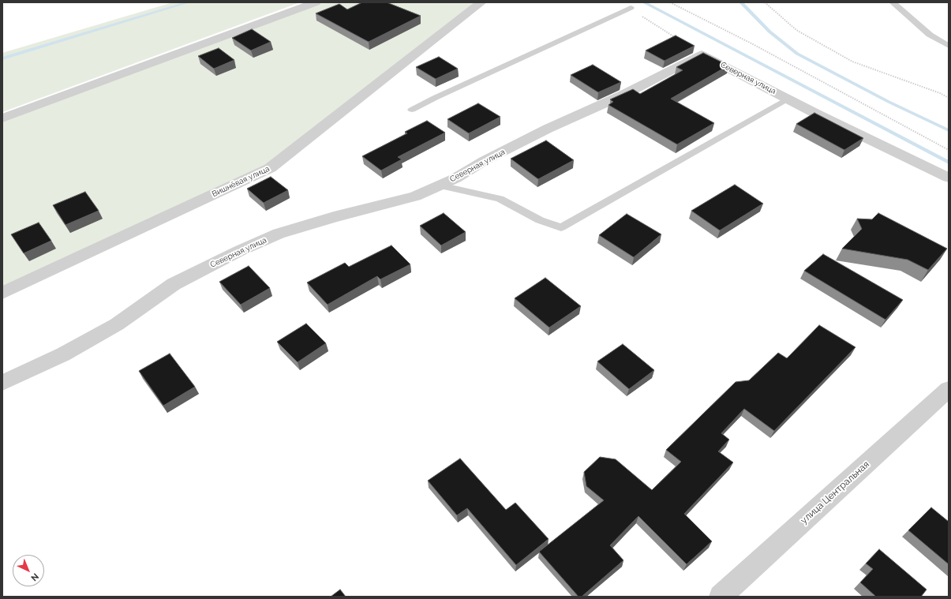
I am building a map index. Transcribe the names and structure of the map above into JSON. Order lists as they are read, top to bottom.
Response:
{
  "streets": {
    "street": ["Северная улица", "Вишнёвая улица", "улица Центральная"]
  },
  "north": "bottom right"
}
